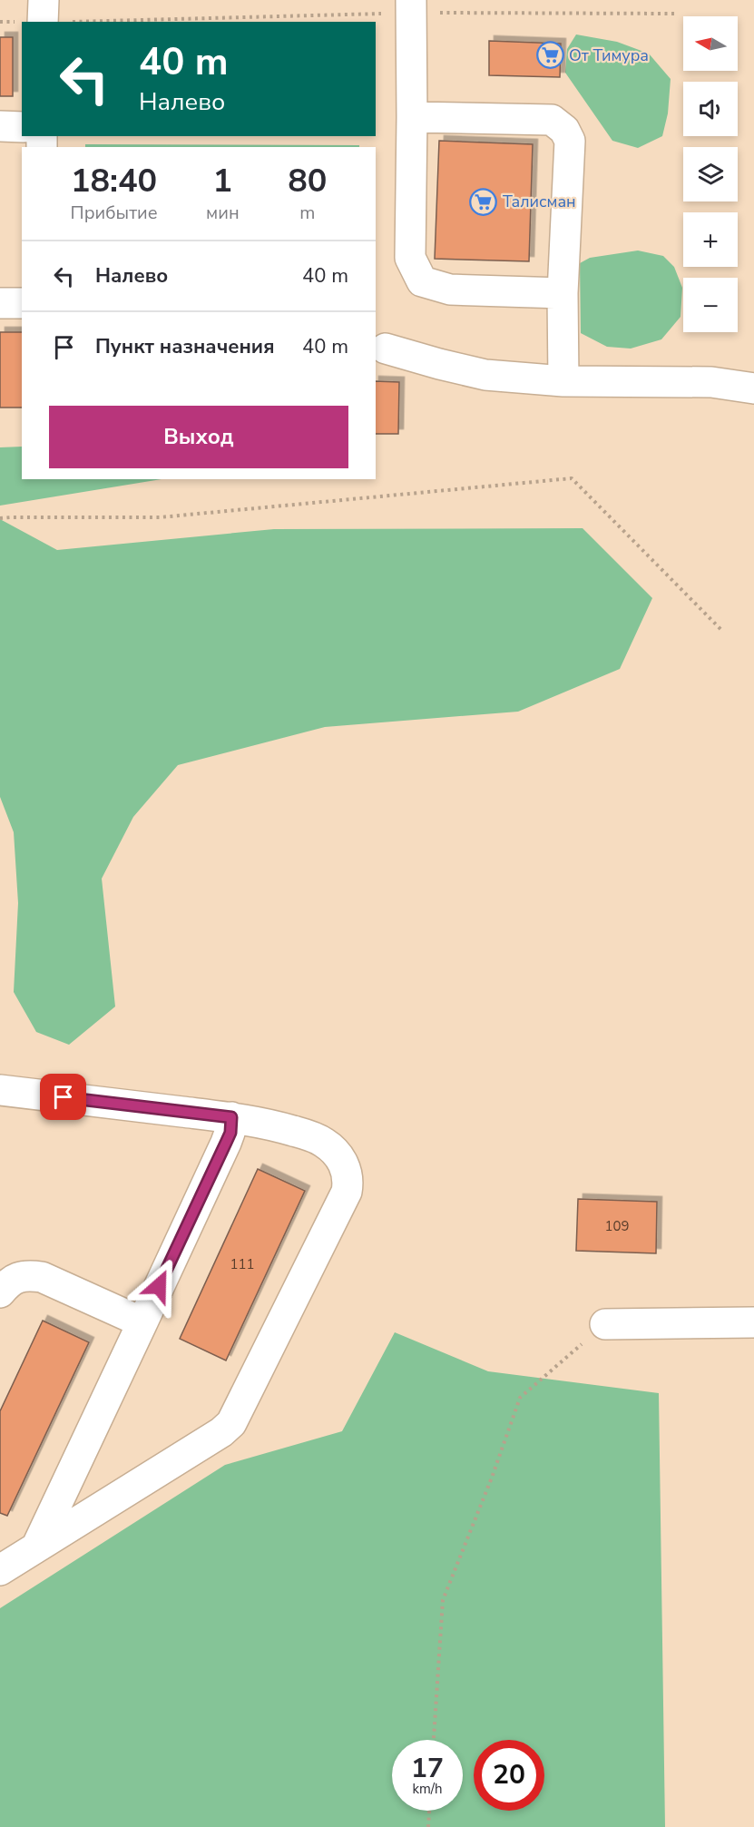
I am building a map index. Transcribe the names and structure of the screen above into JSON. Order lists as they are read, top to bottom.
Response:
{
  "places": {
    "supermarket": ["От Тимура", "Талисман"]
  },
  "house_numbers": ["109", "111"],
  "north": "left",
  "page": {
    "map_buttons": ["+", "−"],
    "turn": ["40 m", "Налево"],
    "eta": [
      "18:40",
      "Прибытие",
      "1",
      "мин",
      "80",
      "m"
    ],
    "list": [
      {
        "name": "Налево",
        "value": "40 m"
      },
      {
        "name": "Пункт назначения",
        "value": "40 m"
      }
    ],
    "buttons": "Выход",
    "speed": "17 km/h",
    "limit": "20"
  }
}
